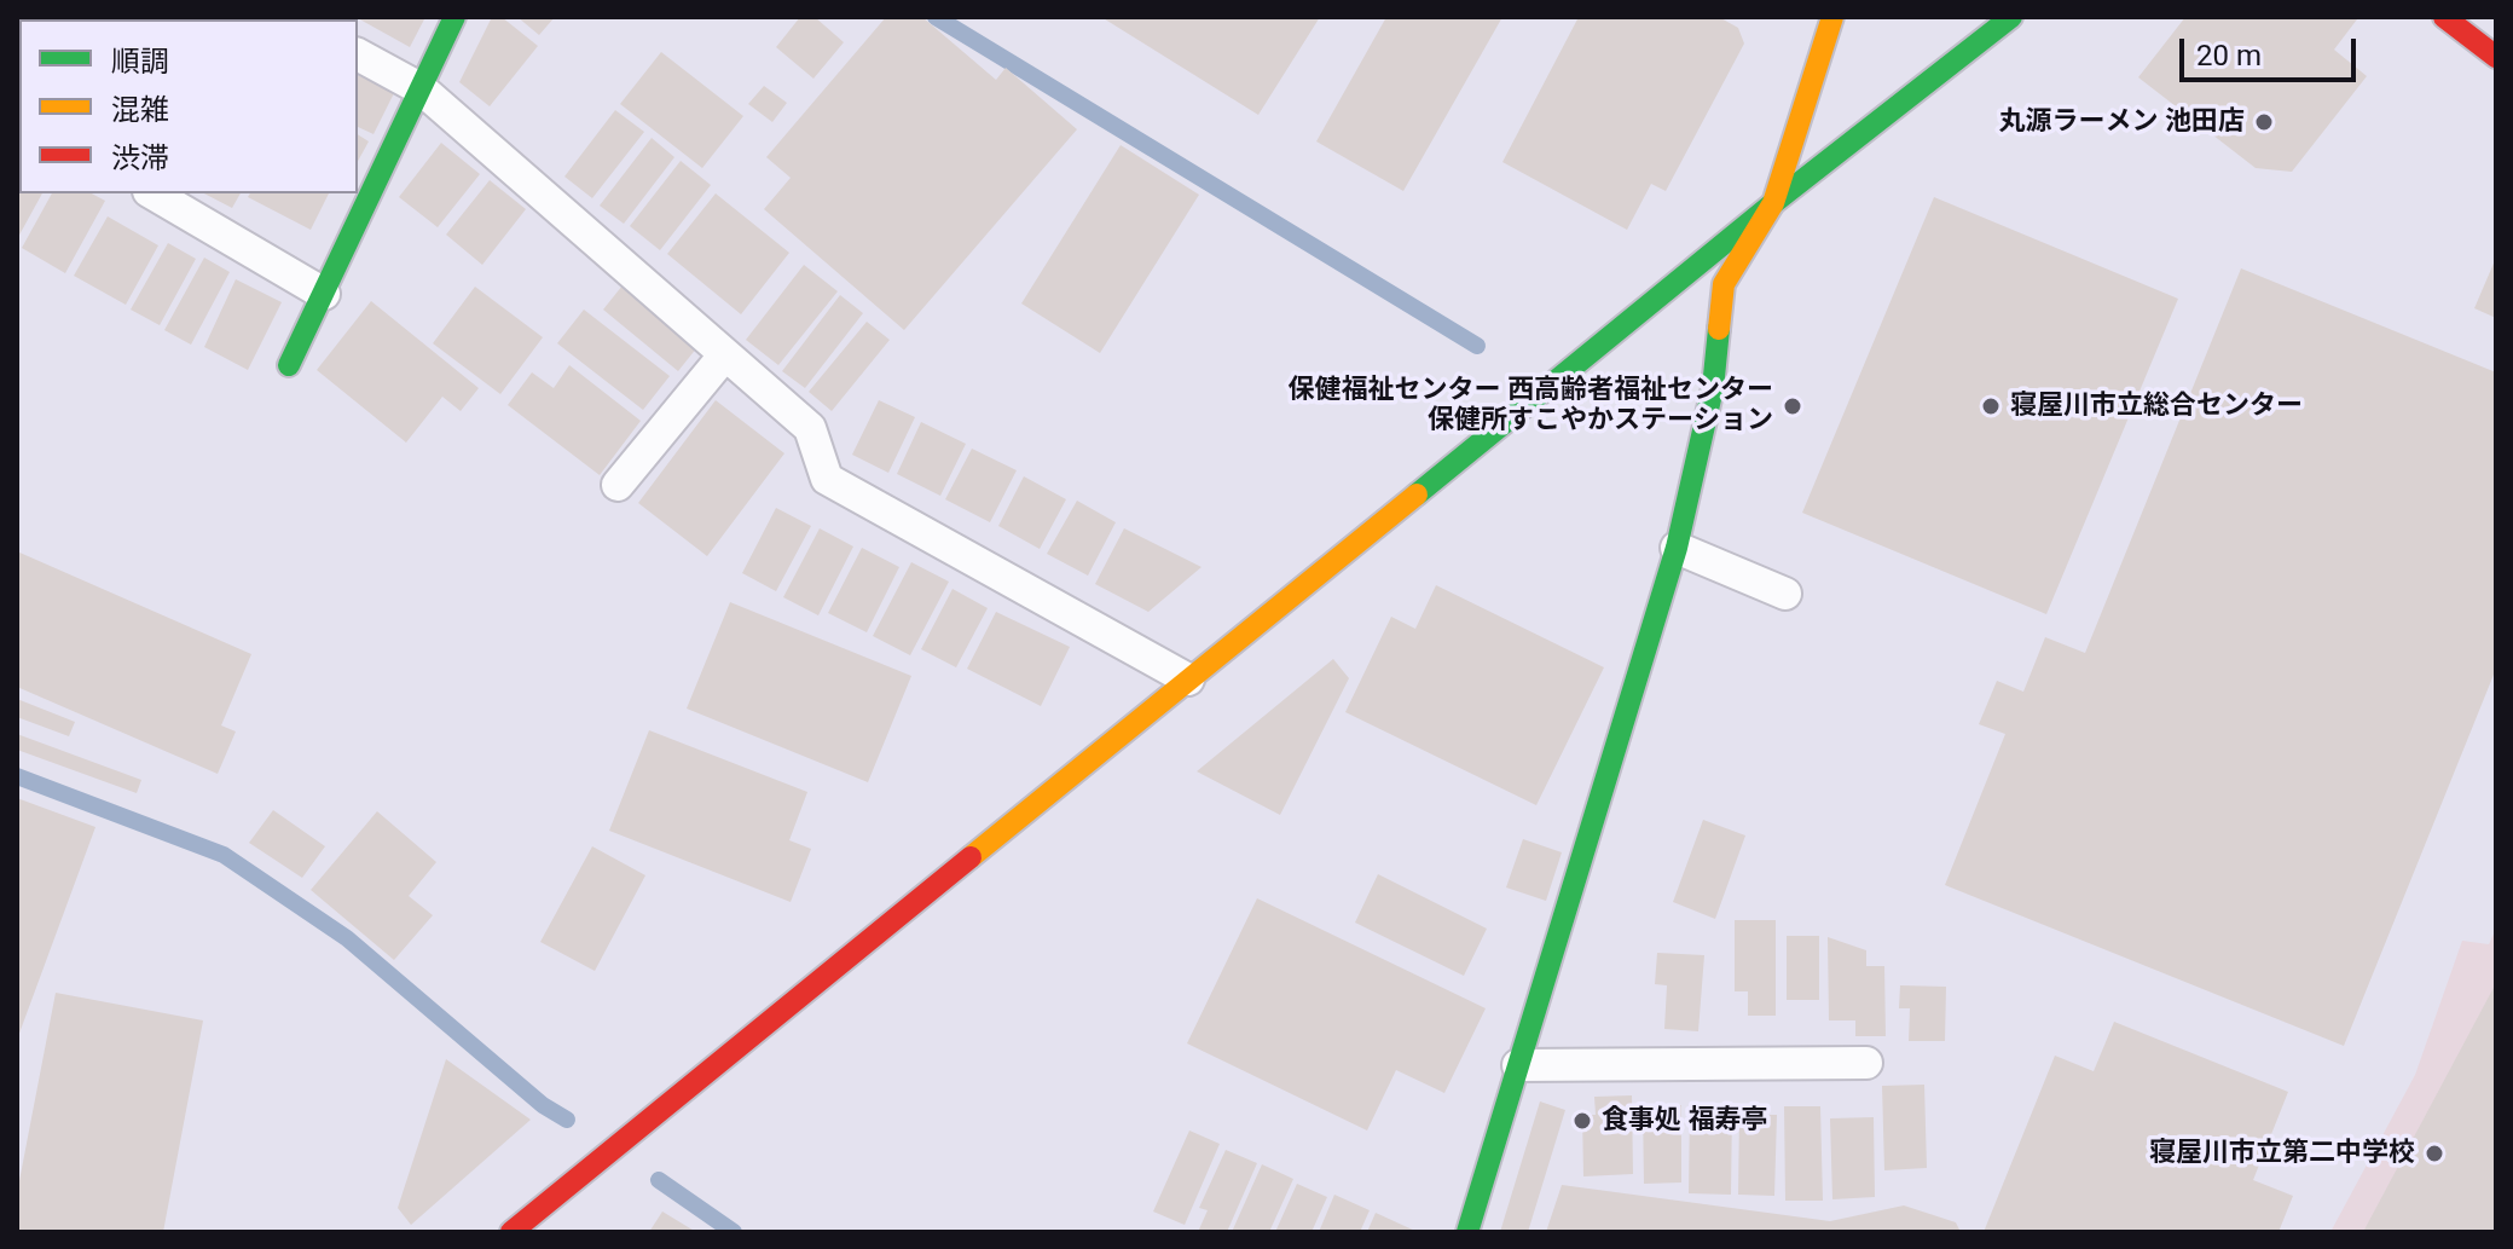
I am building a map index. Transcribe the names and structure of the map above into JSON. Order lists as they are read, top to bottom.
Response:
{
  "places": [
    "丸源ラーメン 池田店",
    "保健福祉センター 西高齢者福祉センター 保健所すこやかステーション",
    "寝屋川市立総合センター",
    "食事処 福寿亭",
    "寝屋川市立第二中学校"
  ],
  "legend": ["順調", "混雑", "渋滞"],
  "scale_bar": "20 m"
}
